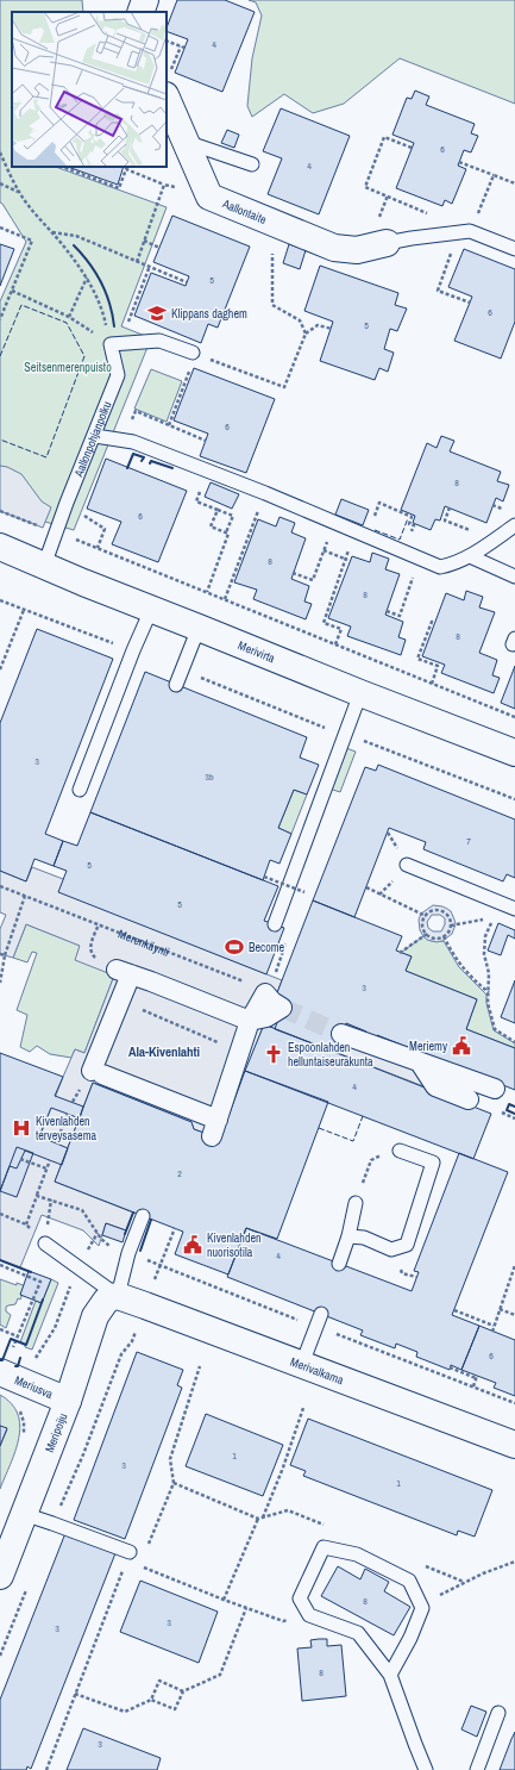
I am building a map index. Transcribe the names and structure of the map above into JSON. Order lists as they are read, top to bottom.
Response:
{
  "streets": {
    "street": [
      "Aallontaite",
      "Merivirta",
      "Merivalkama",
      "Meriusva",
      "Meripoiju"
    ],
    "lane": ["Aallonpohjanpolku"],
    "path": ["Merenkäynti"]
  },
  "crossings": [
    ["Aallonpohjanpolku", "Merivirta"],
    ["Merivalkama", "Meripoiju"],
    ["Meriusva", "Meripoiju"]
  ],
  "districts": ["Ala-Kivenlahti"],
  "parks": ["Seitsenmerenpuisto"],
  "places": {
    "school or university": ["Klippans daghem"],
    "sports": ["Become"],
    "public building": ["Meriemy", "Kivenlahden nuorisotila"],
    "church": ["Espoonlahden helluntaiseurakunta"],
    "hospital": ["Kivenlahden terveysasema"]
  },
  "house_numbers": [
    "4",
    "6",
    "4",
    "5",
    "6",
    "5",
    "6",
    "8",
    "6",
    "8",
    "8",
    "8",
    "3",
    "3b",
    "7",
    "5",
    "5",
    "3",
    "4",
    "2",
    "4",
    "6",
    "1",
    "3",
    "1",
    "8",
    "3",
    "3",
    "8",
    "3"
  ]
}
